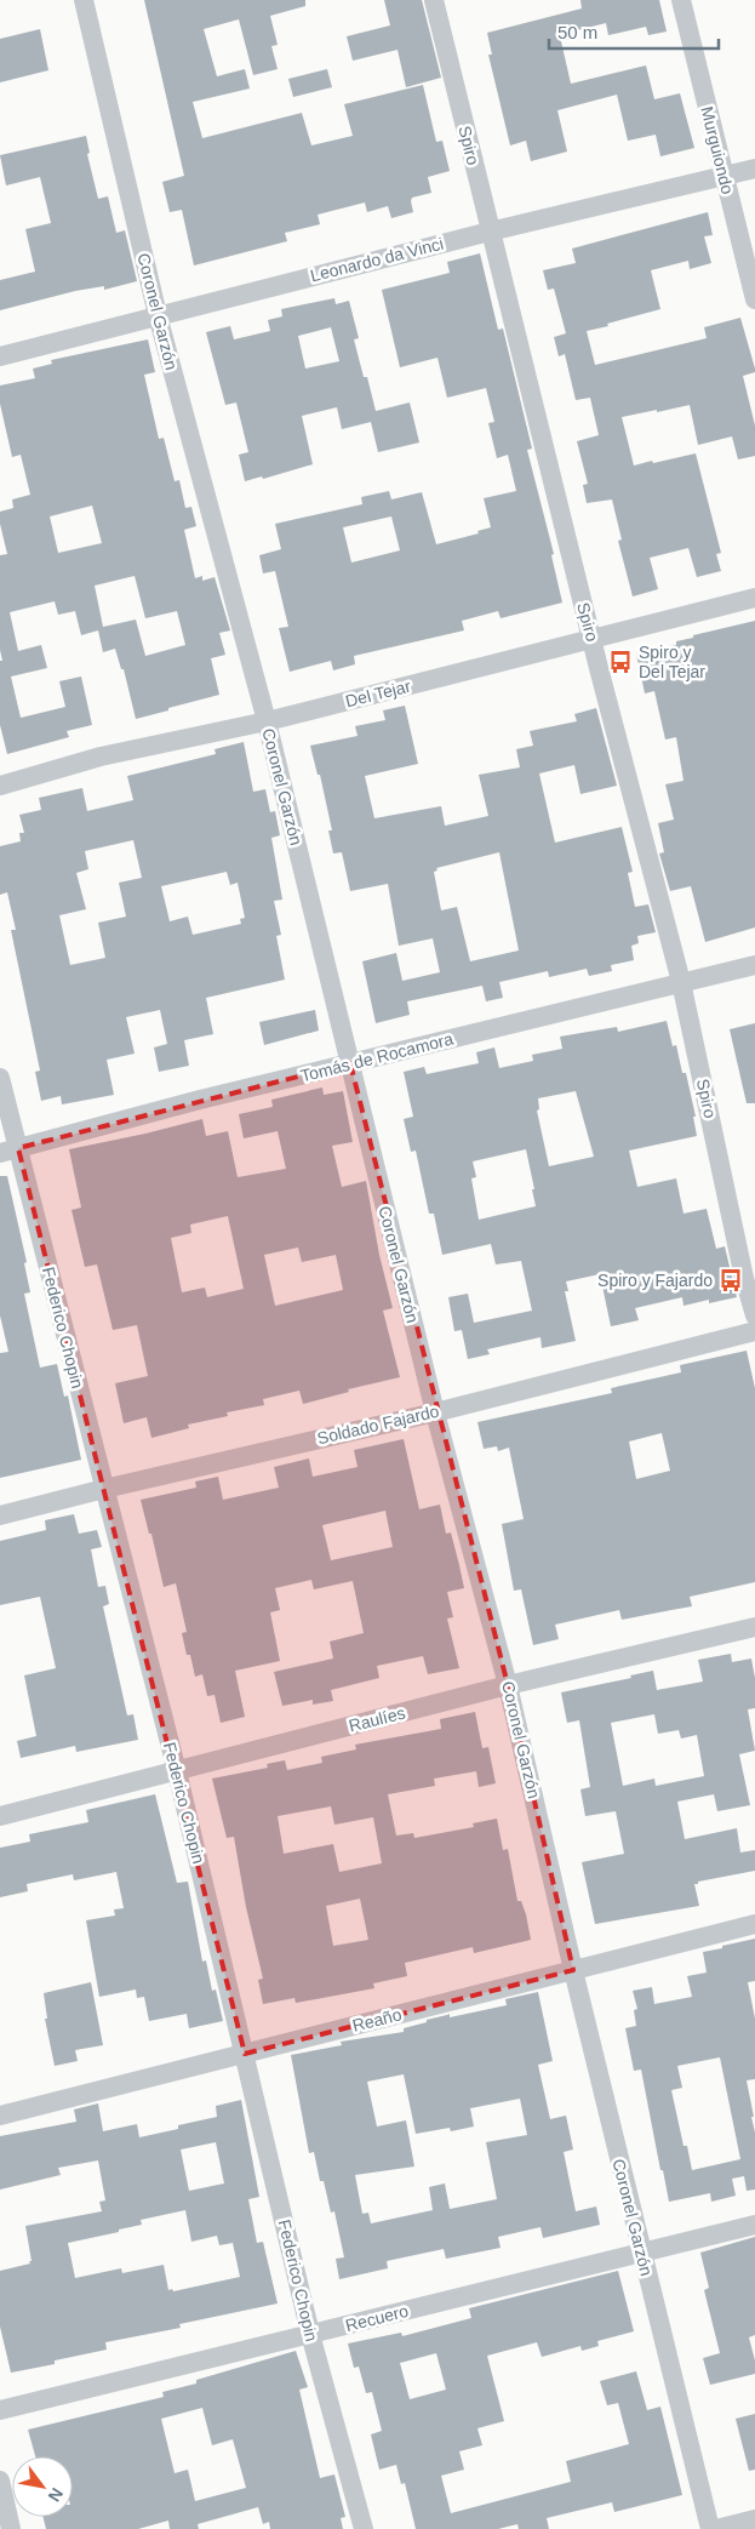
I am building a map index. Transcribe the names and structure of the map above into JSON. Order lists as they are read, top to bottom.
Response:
{
  "streets": {
    "street": [
      "Spiro",
      "Murguiondo",
      "Leonardo da Vinci",
      "Coronel Garzón",
      "Del Tejar",
      "Tomás de Rocamora",
      "Federico Chopin",
      "Soldado Fajardo",
      "Raulíes",
      "Reaño",
      "Recuero"
    ]
  },
  "crossings": [
    ["Spiro", "Leonardo da Vinci"],
    ["Spiro", "Del Tejar"],
    ["Spiro", "Tomás de Rocamora"],
    ["Murguiondo", "Leonardo da Vinci"],
    ["Leonardo da Vinci", "Coronel Garzón"],
    ["Coronel Garzón", "Del Tejar"],
    ["Coronel Garzón", "Tomás de Rocamora"],
    ["Coronel Garzón", "Soldado Fajardo"],
    ["Coronel Garzón", "Raulíes"],
    ["Coronel Garzón", "Reaño"],
    ["Coronel Garzón", "Recuero"],
    ["Tomás de Rocamora", "Federico Chopin"],
    ["Federico Chopin", "Soldado Fajardo"],
    ["Federico Chopin", "Raulíes"],
    ["Federico Chopin", "Reaño"],
    ["Federico Chopin", "Recuero"]
  ],
  "places": {
    "bus stop": ["Spiro y Del Tejar", "Spiro y Fajardo"]
  },
  "scale_bar": "50 m",
  "north": "bottom right"
}
